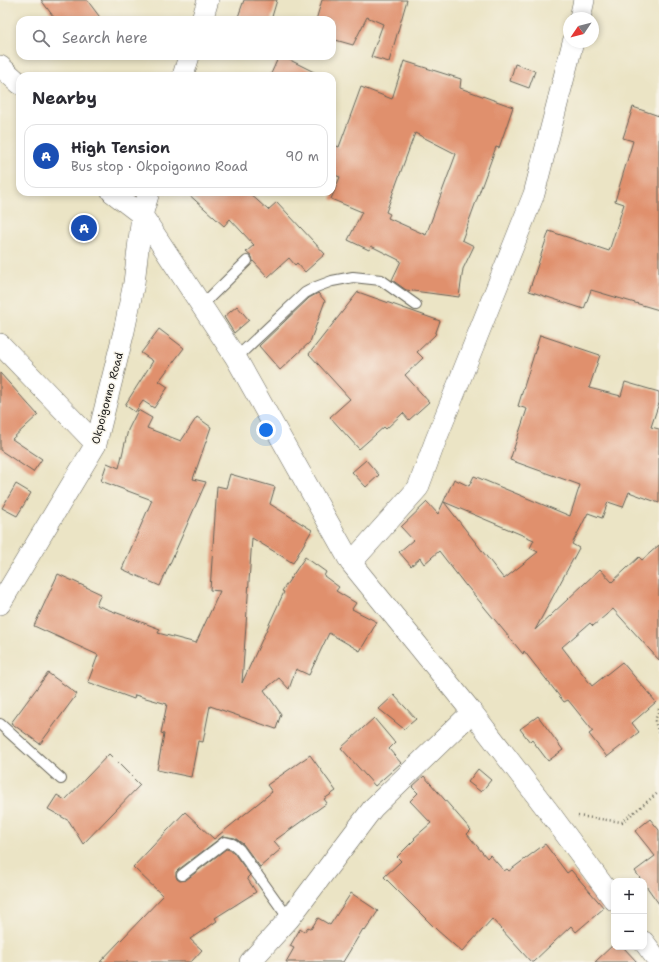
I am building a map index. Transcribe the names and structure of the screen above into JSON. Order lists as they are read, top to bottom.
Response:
{
  "streets": {
    "street": ["Okpoigonno Road"]
  },
  "north": "bottom left",
  "page": {
    "search": "Search here",
    "heading": "Nearby",
    "list": [
      {
        "mark": "A",
        "name": "High Tension",
        "note": "Bus stop · Okpoigonno Road",
        "value": "90 m"
      }
    ],
    "pins": "A",
    "map_buttons": ["+", "−"]
  }
}
